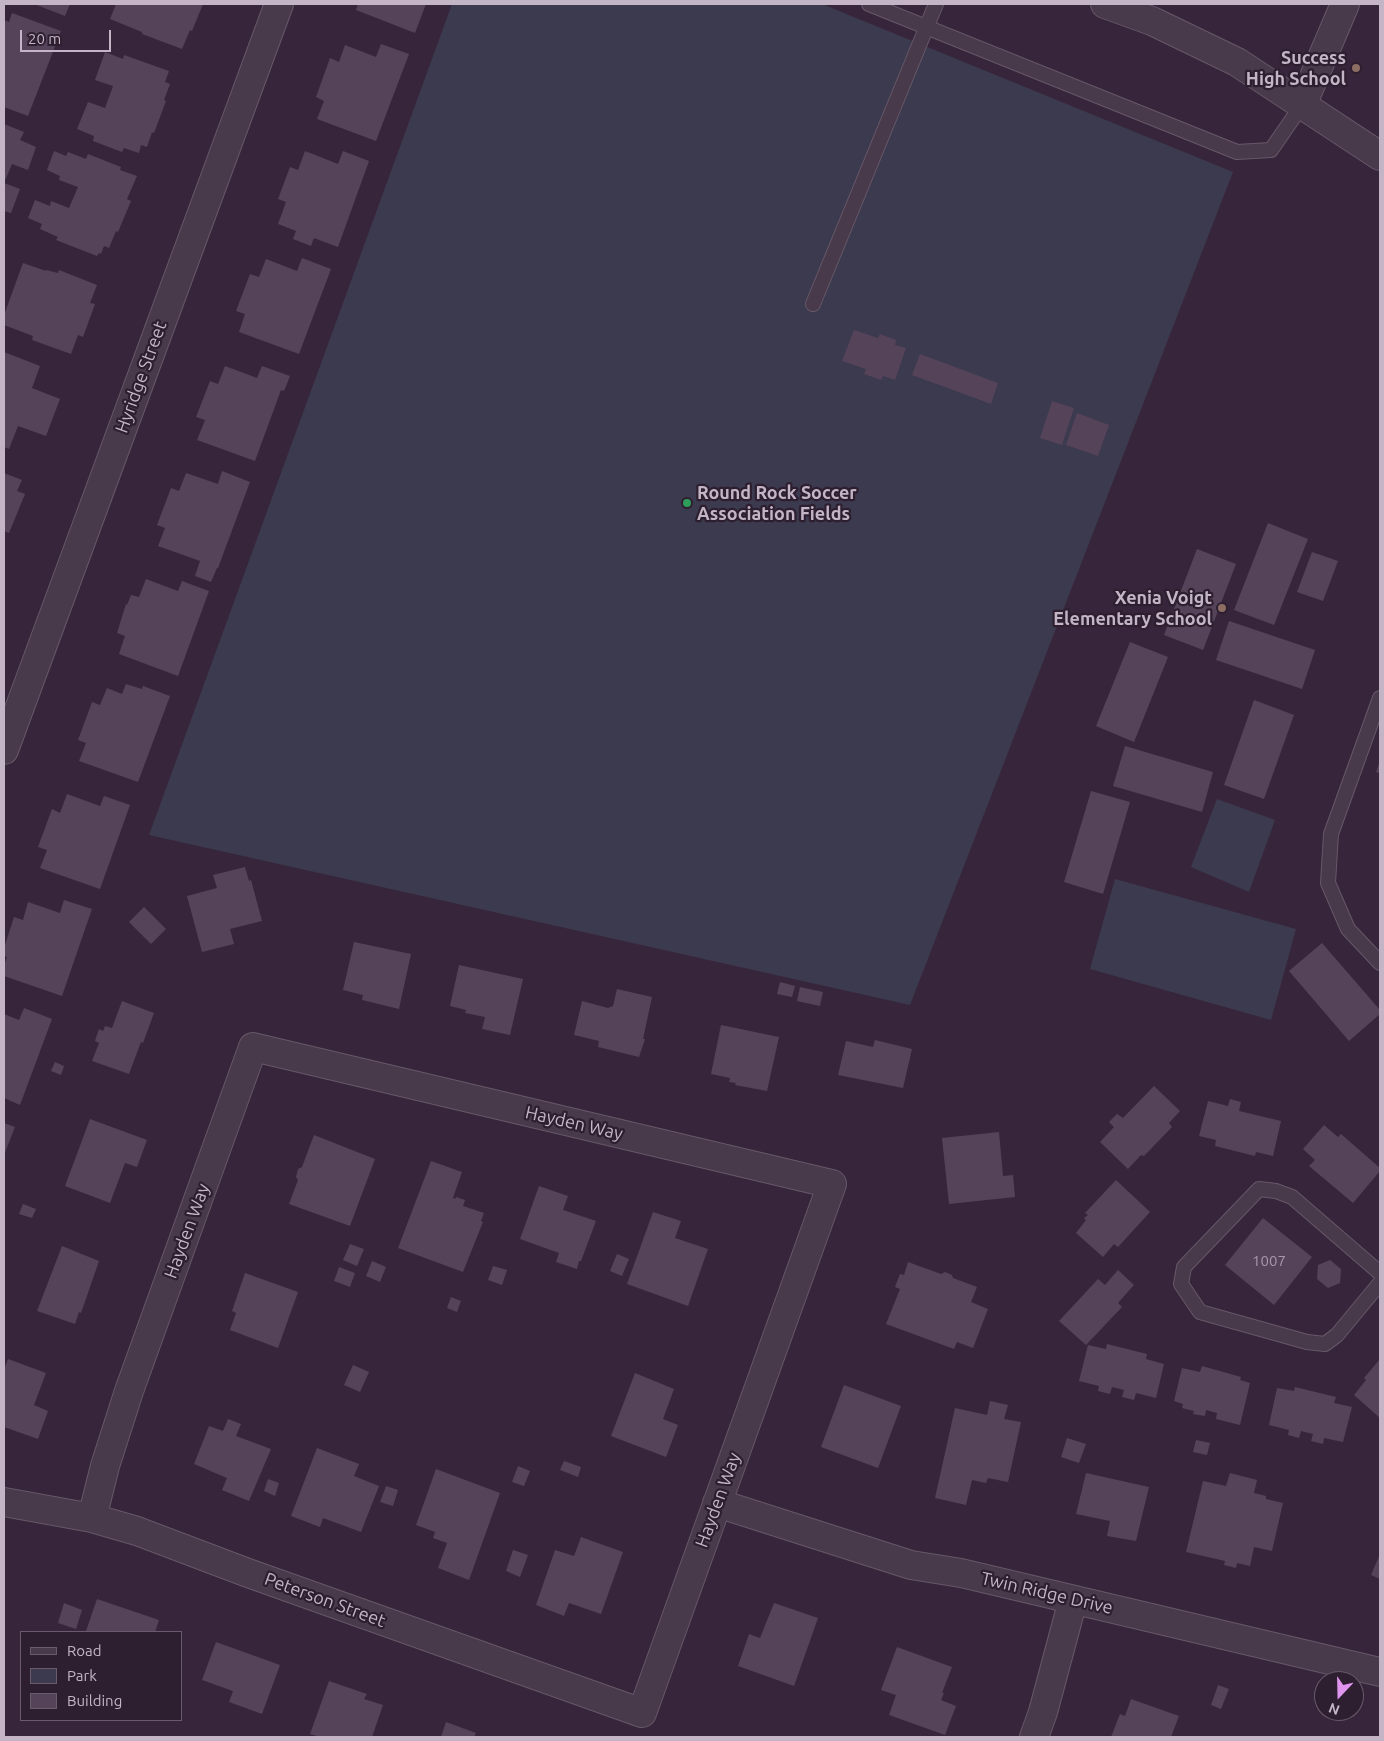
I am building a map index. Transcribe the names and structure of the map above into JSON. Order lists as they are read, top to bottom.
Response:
{
  "streets": {
    "street": [
      "Hyridge Street",
      "Hayden Way",
      "Twin Ridge Drive",
      "Peterson Street"
    ]
  },
  "crossings": [
    ["Hayden Way", "Twin Ridge Drive"],
    ["Hayden Way", "Peterson Street"]
  ],
  "places": ["Success High School", "Round Rock Soccer Association Fields", "Xenia Voigt Elementary School"],
  "house_numbers": ["1007"],
  "legend": ["Road", "Park", "Building"],
  "scale_bar": "20 m",
  "north": "bottom"
}
